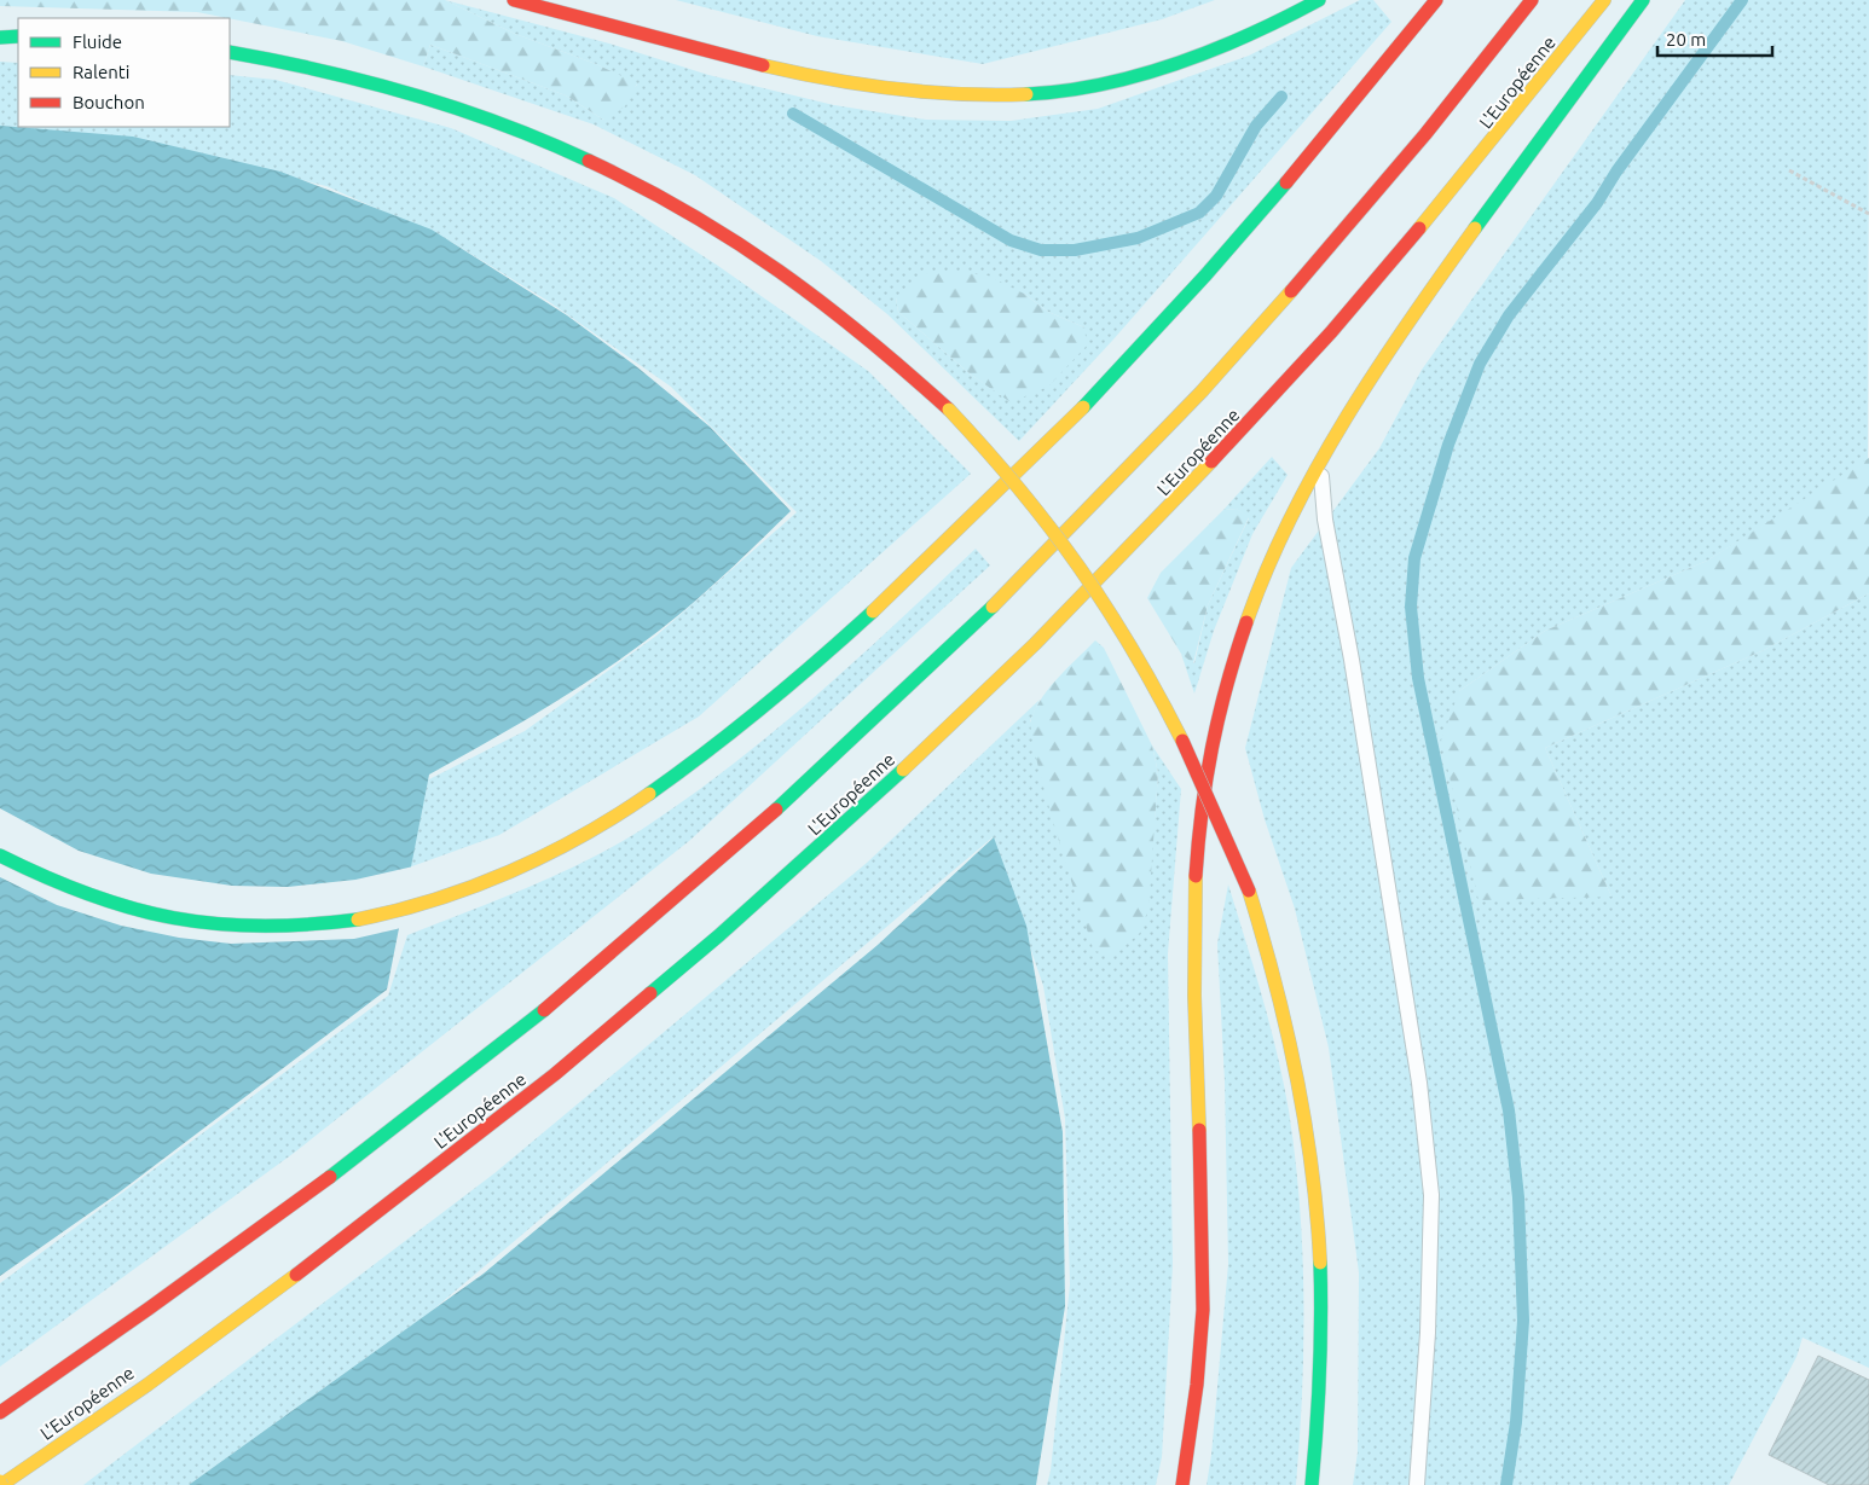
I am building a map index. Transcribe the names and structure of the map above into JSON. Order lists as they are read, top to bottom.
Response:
{
  "streets": {
    "highway": ["L'Européenne"]
  },
  "legend": ["Fluide", "Ralenti", "Bouchon"],
  "scale_bar": "20 m"
}
